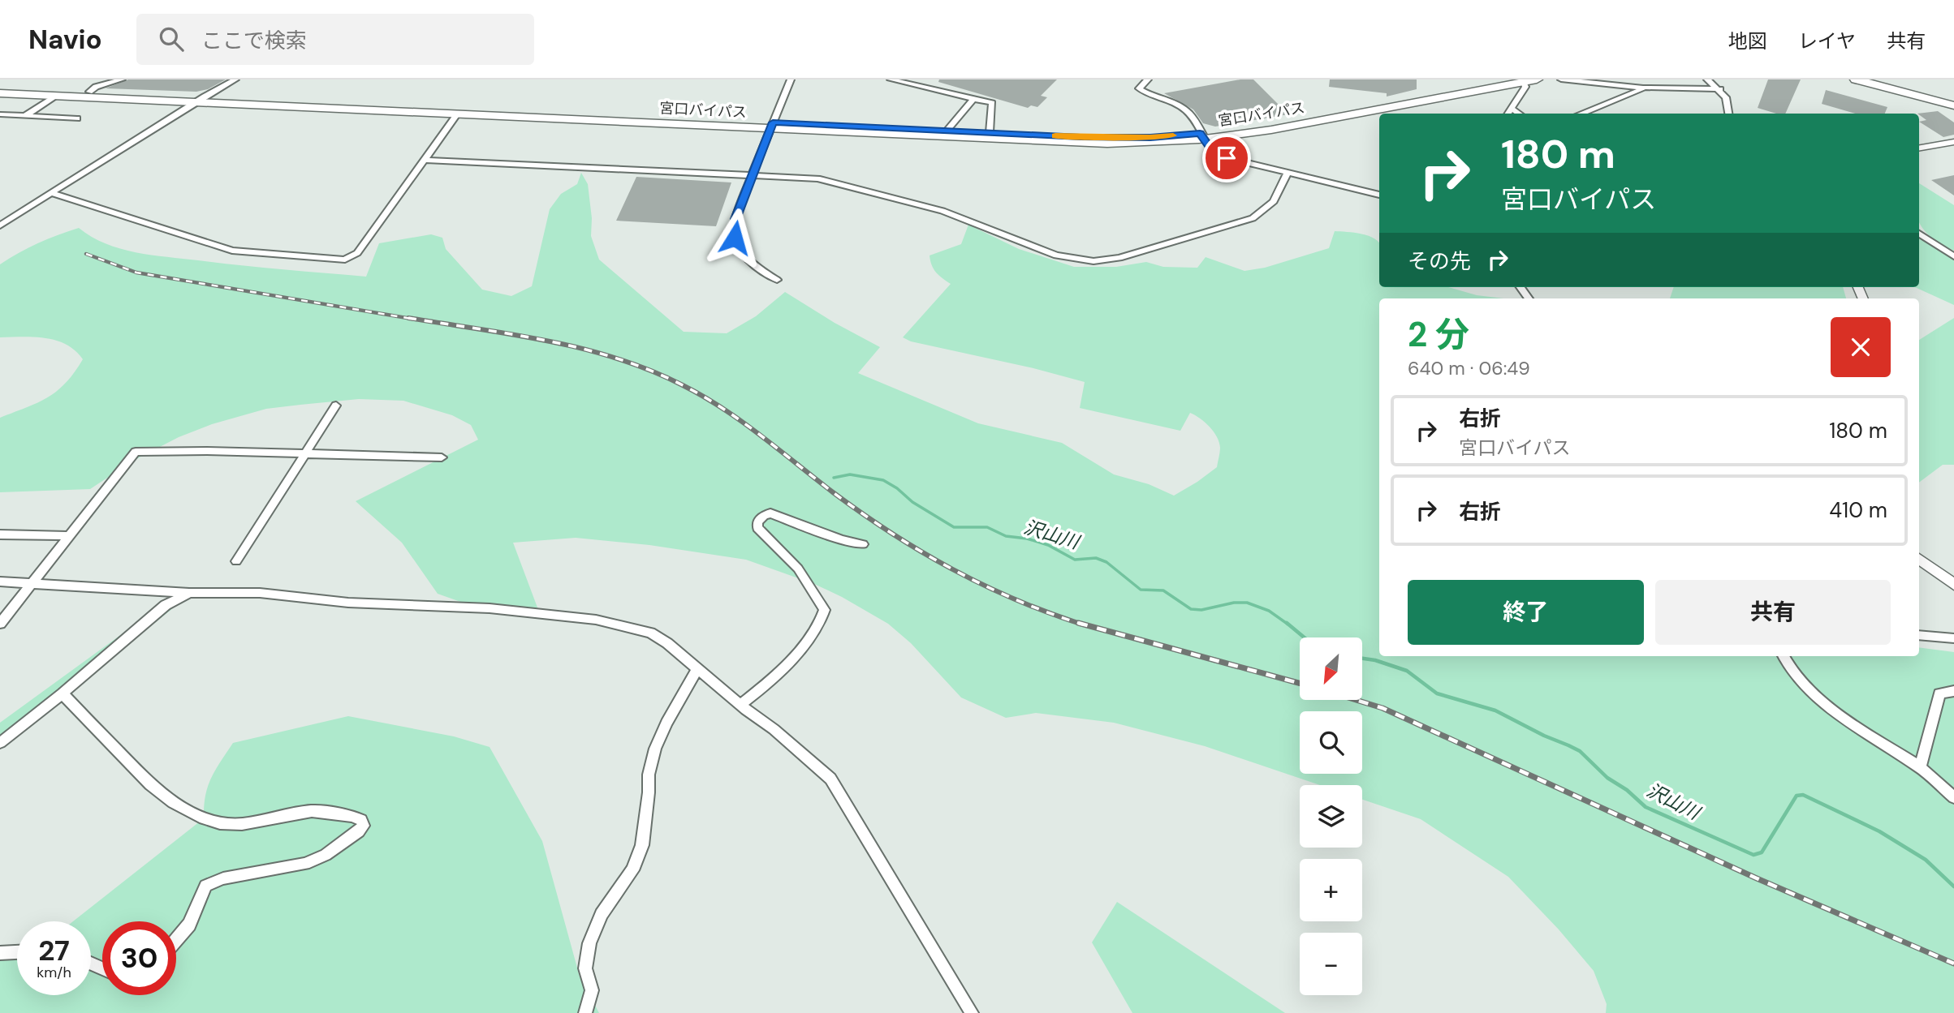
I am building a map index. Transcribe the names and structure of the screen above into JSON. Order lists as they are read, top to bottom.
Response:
{
  "streets": {
    "highway": ["宮口バイパス"]
  },
  "water": ["沢山川"],
  "north": "bottom left",
  "page": {
    "header": "Navio",
    "search": "ここで検索",
    "nav": ["地図", "レイヤ", "共有"],
    "turn": ["180 m", "宮口バイパス"],
    "then": "その先",
    "heading": ["2 分", "640 m · 06:49"],
    "list": [
      {
        "name": "右折",
        "note": "宮口バイパス",
        "value": "180 m"
      },
      {
        "name": "右折",
        "value": "410 m"
      }
    ],
    "buttons": ["終了", "共有"],
    "map_buttons": ["+", "−"],
    "speed": "27 km/h",
    "limit": "30"
  }
}
